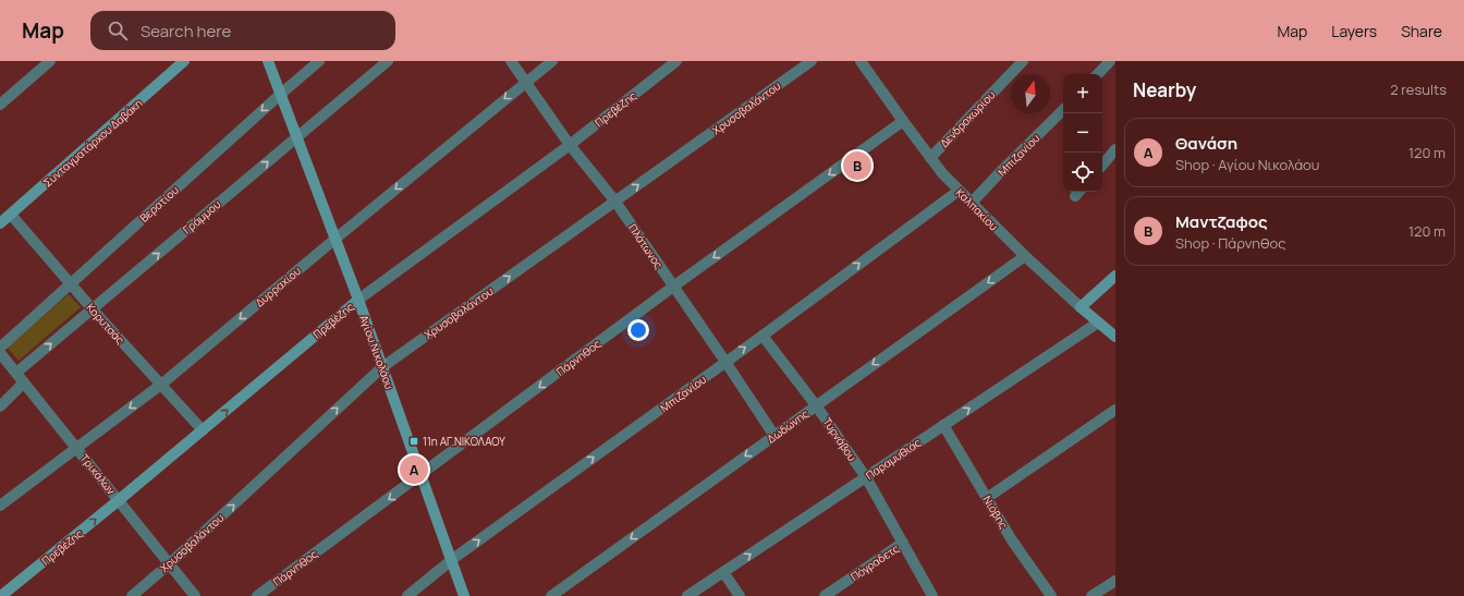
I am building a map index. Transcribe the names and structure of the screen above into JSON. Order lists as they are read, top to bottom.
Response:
{
  "streets": {
    "street": [
      "Χρυσοβαλάντου",
      "Πρεβέζης",
      "Δενδροχωρίου",
      "Συνταγματάρχου Δαβάκη",
      "Μπιζανίου",
      "Βερατίου",
      "Καλπακίου",
      "Γράμμου",
      "Πλάτωνος",
      "Δυρραχίου",
      "Κορυτσάς",
      "Αγίου Νικολάου",
      "Πάρνηθος",
      "Δωδώνης",
      "Τυρνάβου",
      "Παραμυθιάς",
      "Τρικάλων",
      "Νιόβης",
      "Πόγραδετς"
    ]
  },
  "crossings": [
    ["Χρυσοβαλάντου", "Πλάτωνος"],
    ["Χρυσοβαλάντου", "Αγίου Νικολάου"],
    ["Χρυσοβαλάντου", "Τρικάλων"],
    ["Πρεβέζης", "Πλάτωνος"],
    ["Πρεβέζης", "Κορυτσάς"],
    ["Πρεβέζης", "Αγίου Νικολάου"],
    ["Πρεβέζης", "Τρικάλων"],
    ["Δενδροχωρίου", "Καλπακίου"],
    ["Συνταγματάρχου Δαβάκη", "Κορυτσάς"],
    ["Μπιζανίου", "Καλπακίου"],
    ["Μπιζανίου", "Πλάτωνος"],
    ["Μπιζανίου", "Αγίου Νικολάου"],
    ["Μπιζανίου", "Τυρνάβου"],
    ["Βερατίου", "Κορυτσάς"],
    ["Βερατίου", "Αγίου Νικολάου"],
    ["Καλπακίου", "Πάρνηθος"],
    ["Καλπακίου", "Δωδώνης"],
    ["Καλπακίου", "Παραμυθιάς"],
    ["Γράμμου", "Κορυτσάς"],
    ["Γράμμου", "Αγίου Νικολάου"],
    ["Γράμμου", "Τρικάλων"],
    ["Πλάτωνος", "Δυρραχίου"],
    ["Πλάτωνος", "Πάρνηθος"],
    ["Πλάτωνος", "Δωδώνης"],
    ["Δυρραχίου", "Κορυτσάς"],
    ["Δυρραχίου", "Αγίου Νικολάου"],
    ["Δυρραχίου", "Τρικάλων"],
    ["Αγίου Νικολάου", "Πάρνηθος"],
    ["Δωδώνης", "Τυρνάβου"],
    ["Τυρνάβου", "Παραμυθιάς"],
    ["Τυρνάβου", "Πόγραδετς"],
    ["Παραμυθιάς", "Νιόβης"]
  ],
  "one_way": [
    "Χρυσοβαλάντου",
    "Πρεβέζης",
    "Μπιζανίου",
    "Βερατίου",
    "Γράμμου",
    "Δυρραχίου",
    "Πάρνηθος",
    "Δωδώνης"
  ],
  "places": {
    "transit": ["11η ΑΓ.ΝΙΚΟΛΑΟΥ"]
  },
  "north": "top",
  "page": {
    "header": "Map",
    "search": "Search here",
    "nav": ["Map", "Layers", "Share"],
    "heading": ["Nearby", "2 results"],
    "map_buttons": ["+", "−"],
    "list": [
      {
        "mark": "A",
        "name": "Θανάση",
        "note": "Shop · Αγίου Νικολάου",
        "value": "120 m"
      },
      {
        "mark": "B",
        "name": "Μαντζαφος",
        "note": "Shop · Πάρνηθος",
        "value": "120 m"
      }
    ],
    "pins": ["B", "A"]
  }
}
